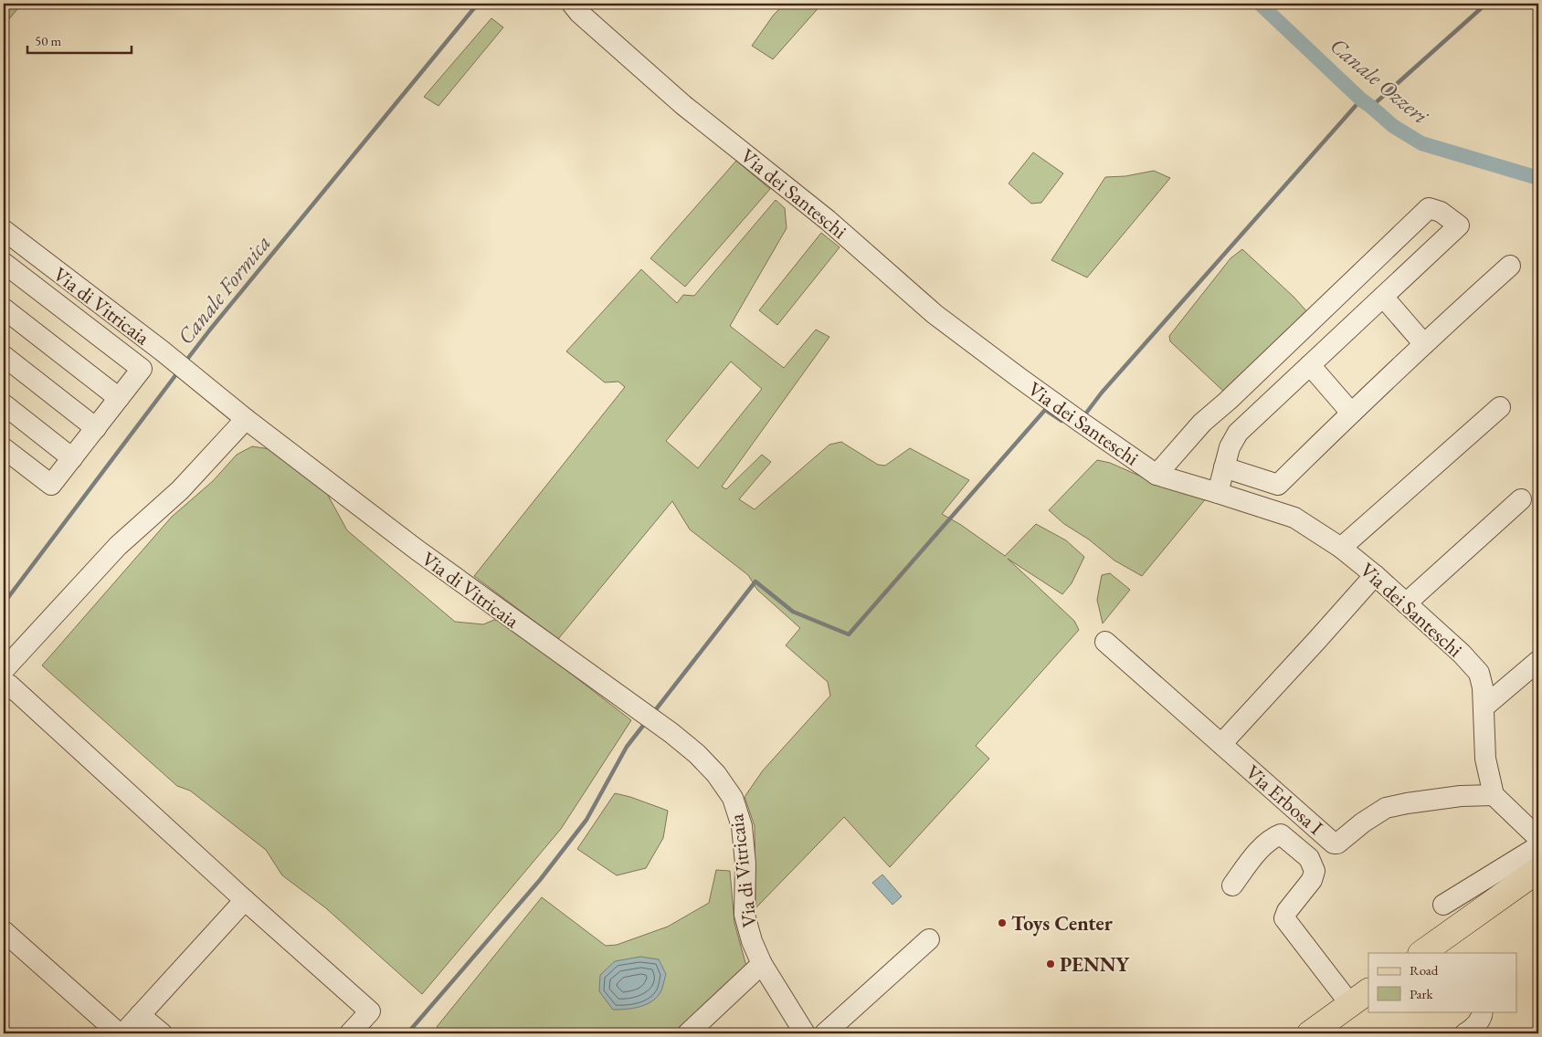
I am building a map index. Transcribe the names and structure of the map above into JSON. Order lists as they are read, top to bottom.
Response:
{
  "streets": {
    "street": ["Via dei Santeschi", "Via di Vitricaia", "Via Erbosa I"]
  },
  "crossings": [
    ["Via dei Santeschi", "Via Erbosa I"]
  ],
  "water": ["Canale Ozzeri", "Canale Formica"],
  "places": ["Toys Center", "PENNY"],
  "legend": ["Road", "Park"],
  "scale_bar": "50 m"
}
